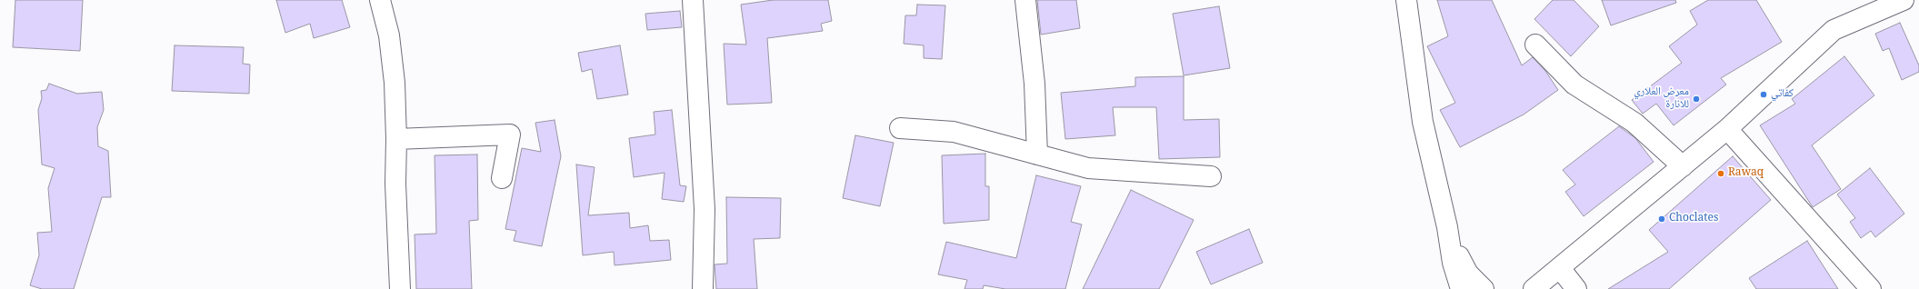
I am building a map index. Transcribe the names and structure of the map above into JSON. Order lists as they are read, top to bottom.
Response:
{
  "places": [
    "كفاتي",
    "معرض العلاري للانارة",
    "Rawaq",
    "Choclates"
  ]
}
